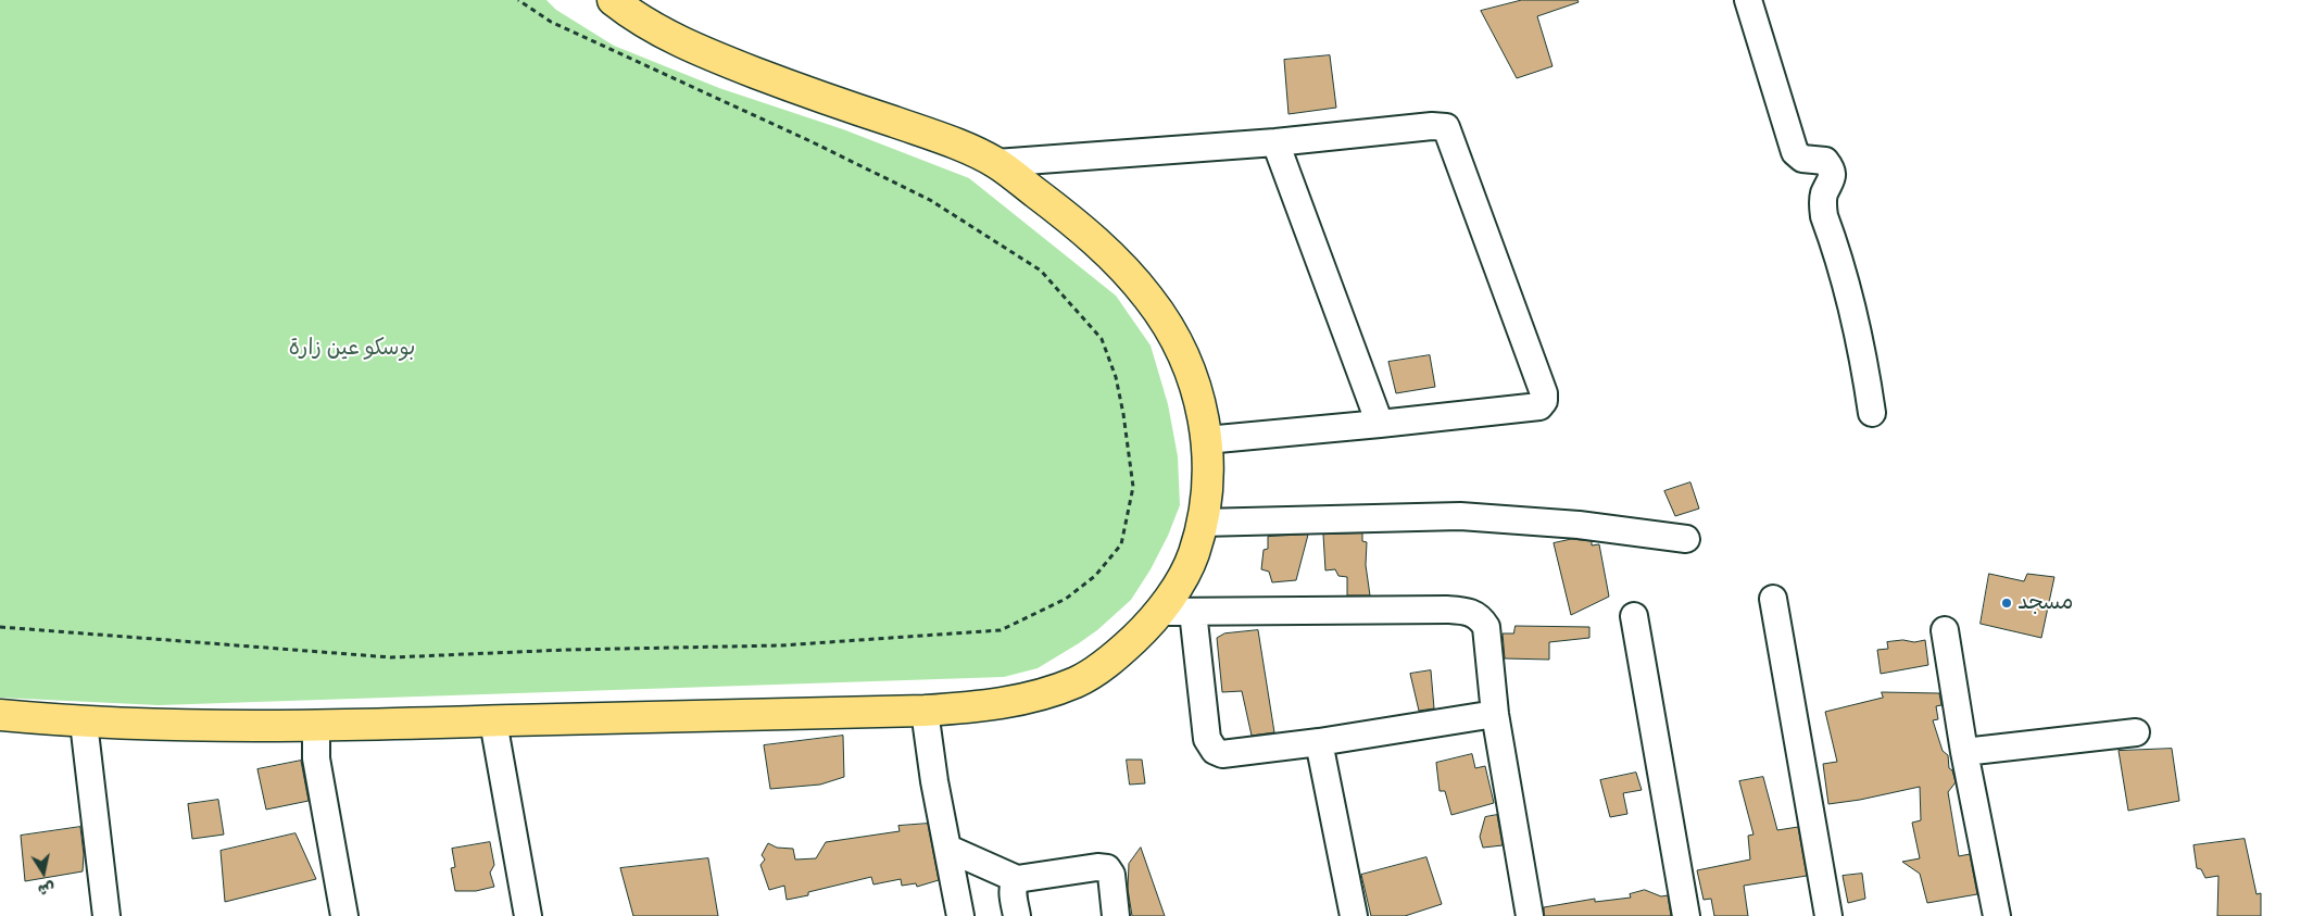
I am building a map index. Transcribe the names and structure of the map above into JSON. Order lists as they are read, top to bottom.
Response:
{
  "parks": ["بوسكو عين زارة"],
  "places": ["مسجد"],
  "north": "bottom"
}
